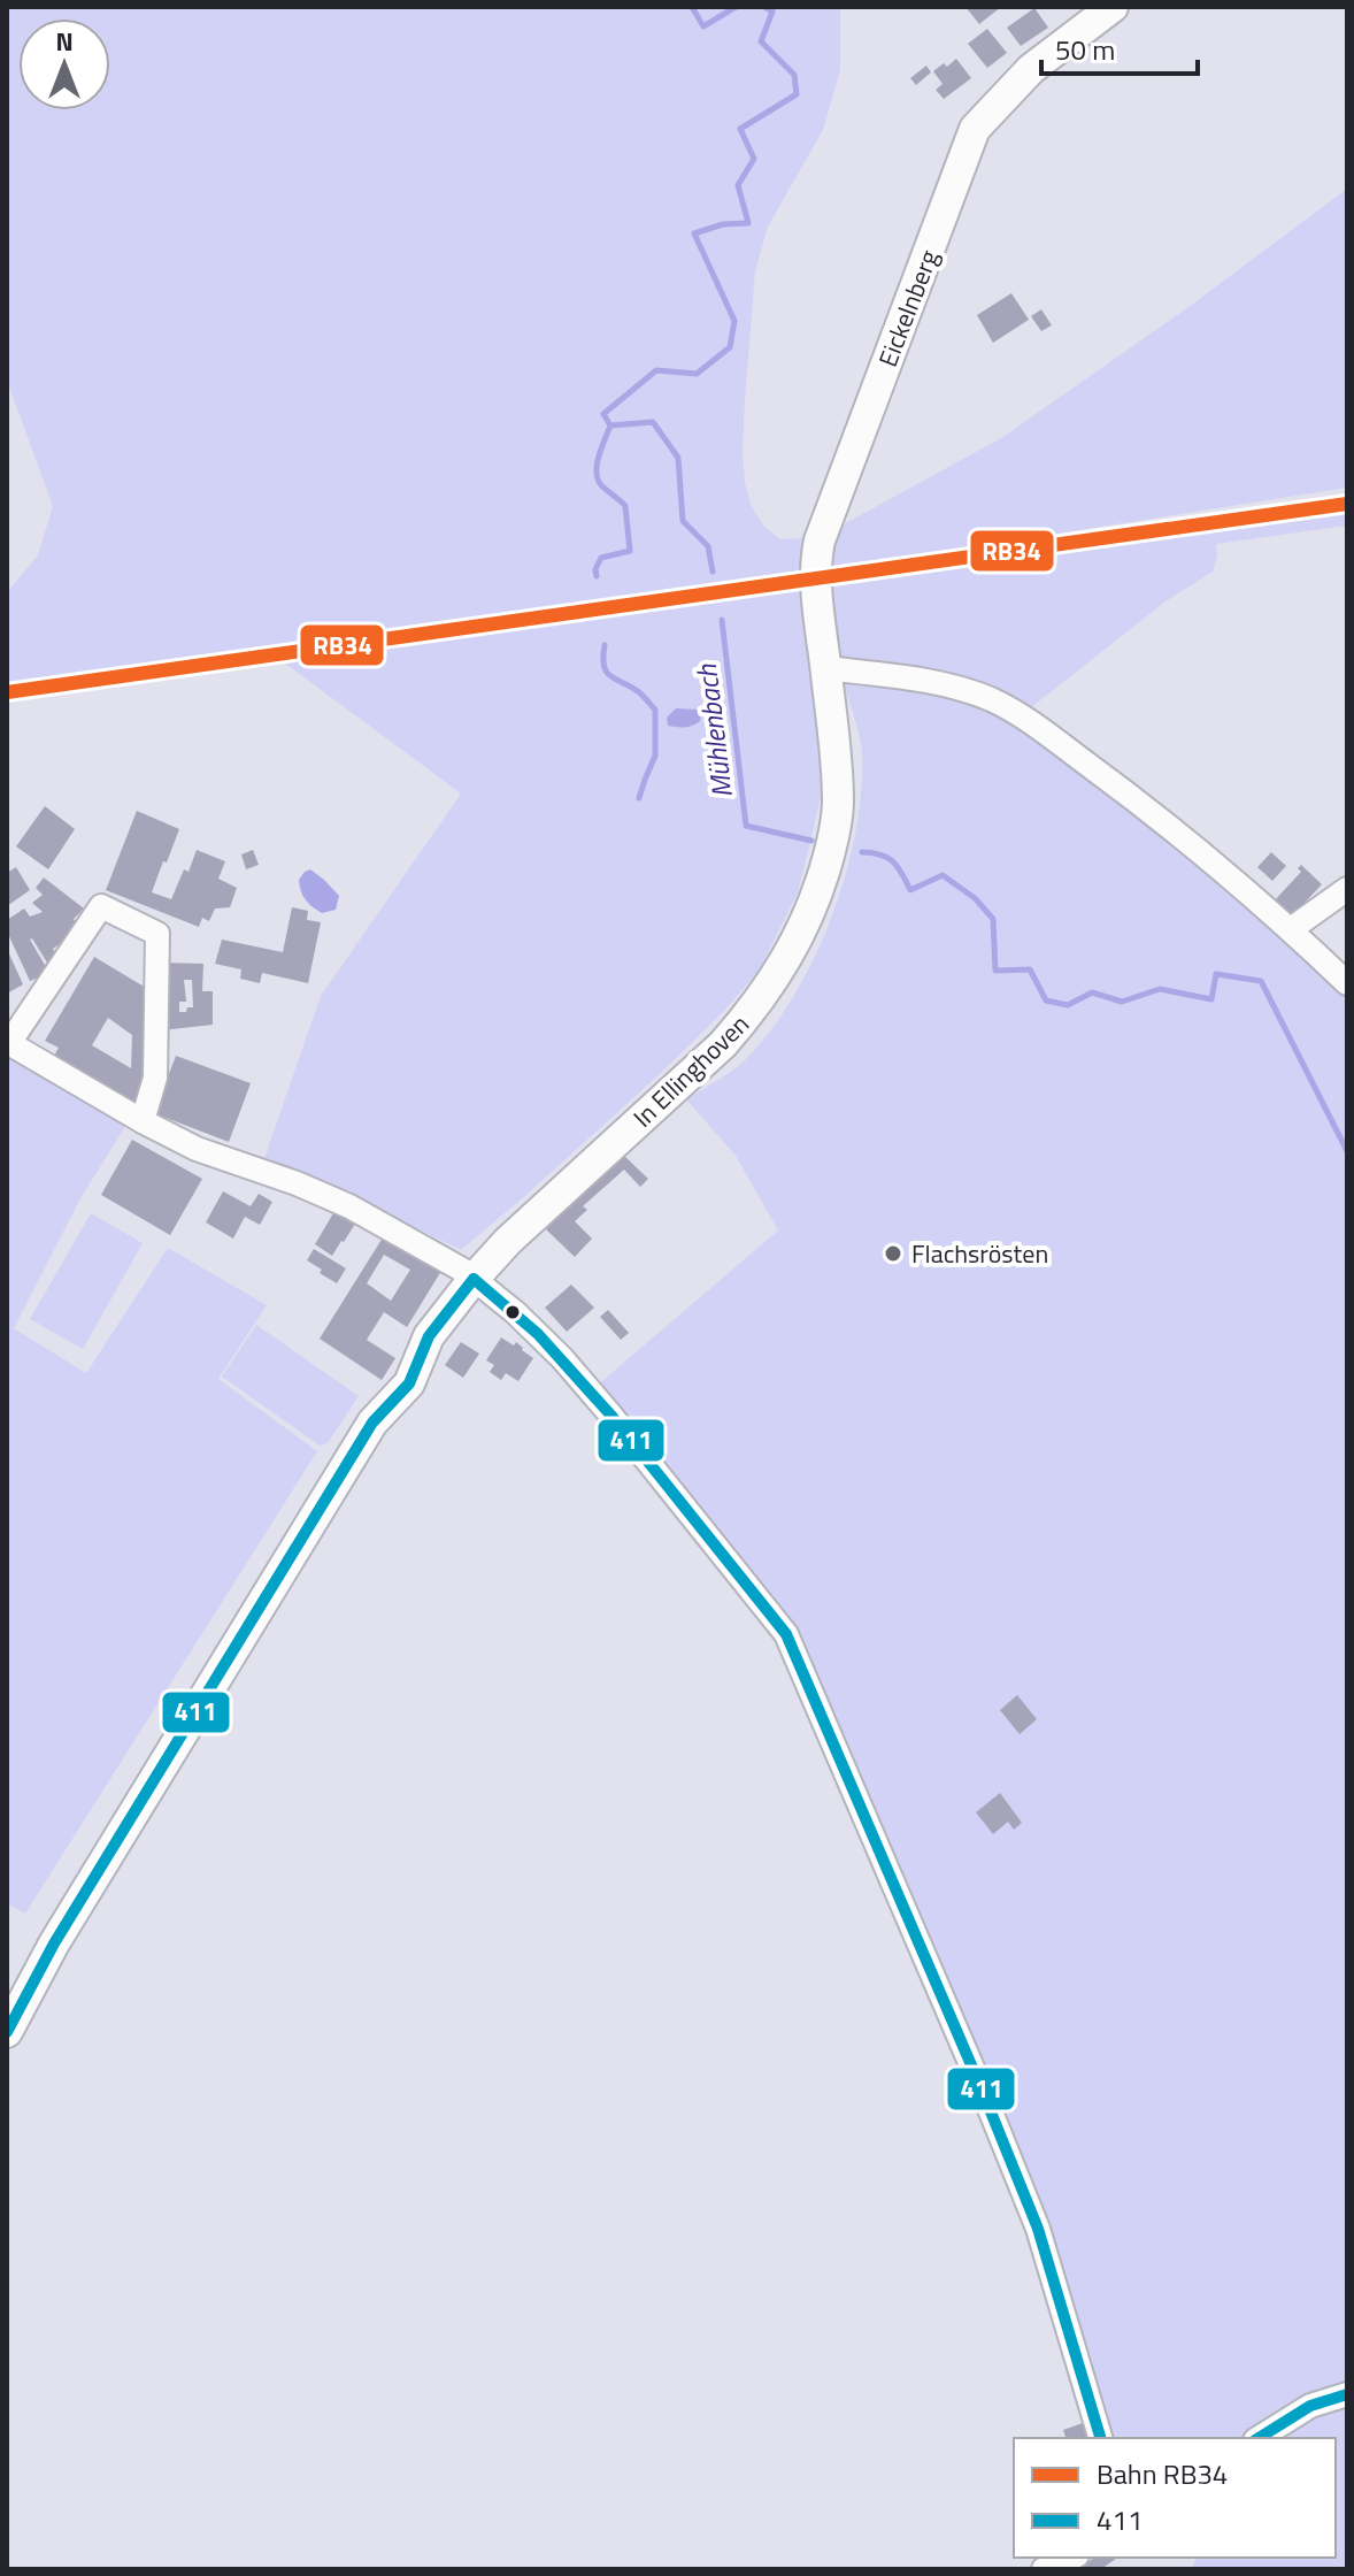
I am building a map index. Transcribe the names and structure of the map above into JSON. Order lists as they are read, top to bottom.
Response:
{
  "streets": {
    "street": ["Eickelnberg", "In Ellinghoven"]
  },
  "crossings": [
    ["Eickelnberg", "In Ellinghoven"]
  ],
  "water": ["Mühlenbach"],
  "places": ["Flachsrösten"],
  "lines": ["rail line RB34", "transit line 411"],
  "legend": ["Bahn RB34", "411"],
  "scale_bar": "50 m",
  "north": "top"
}
